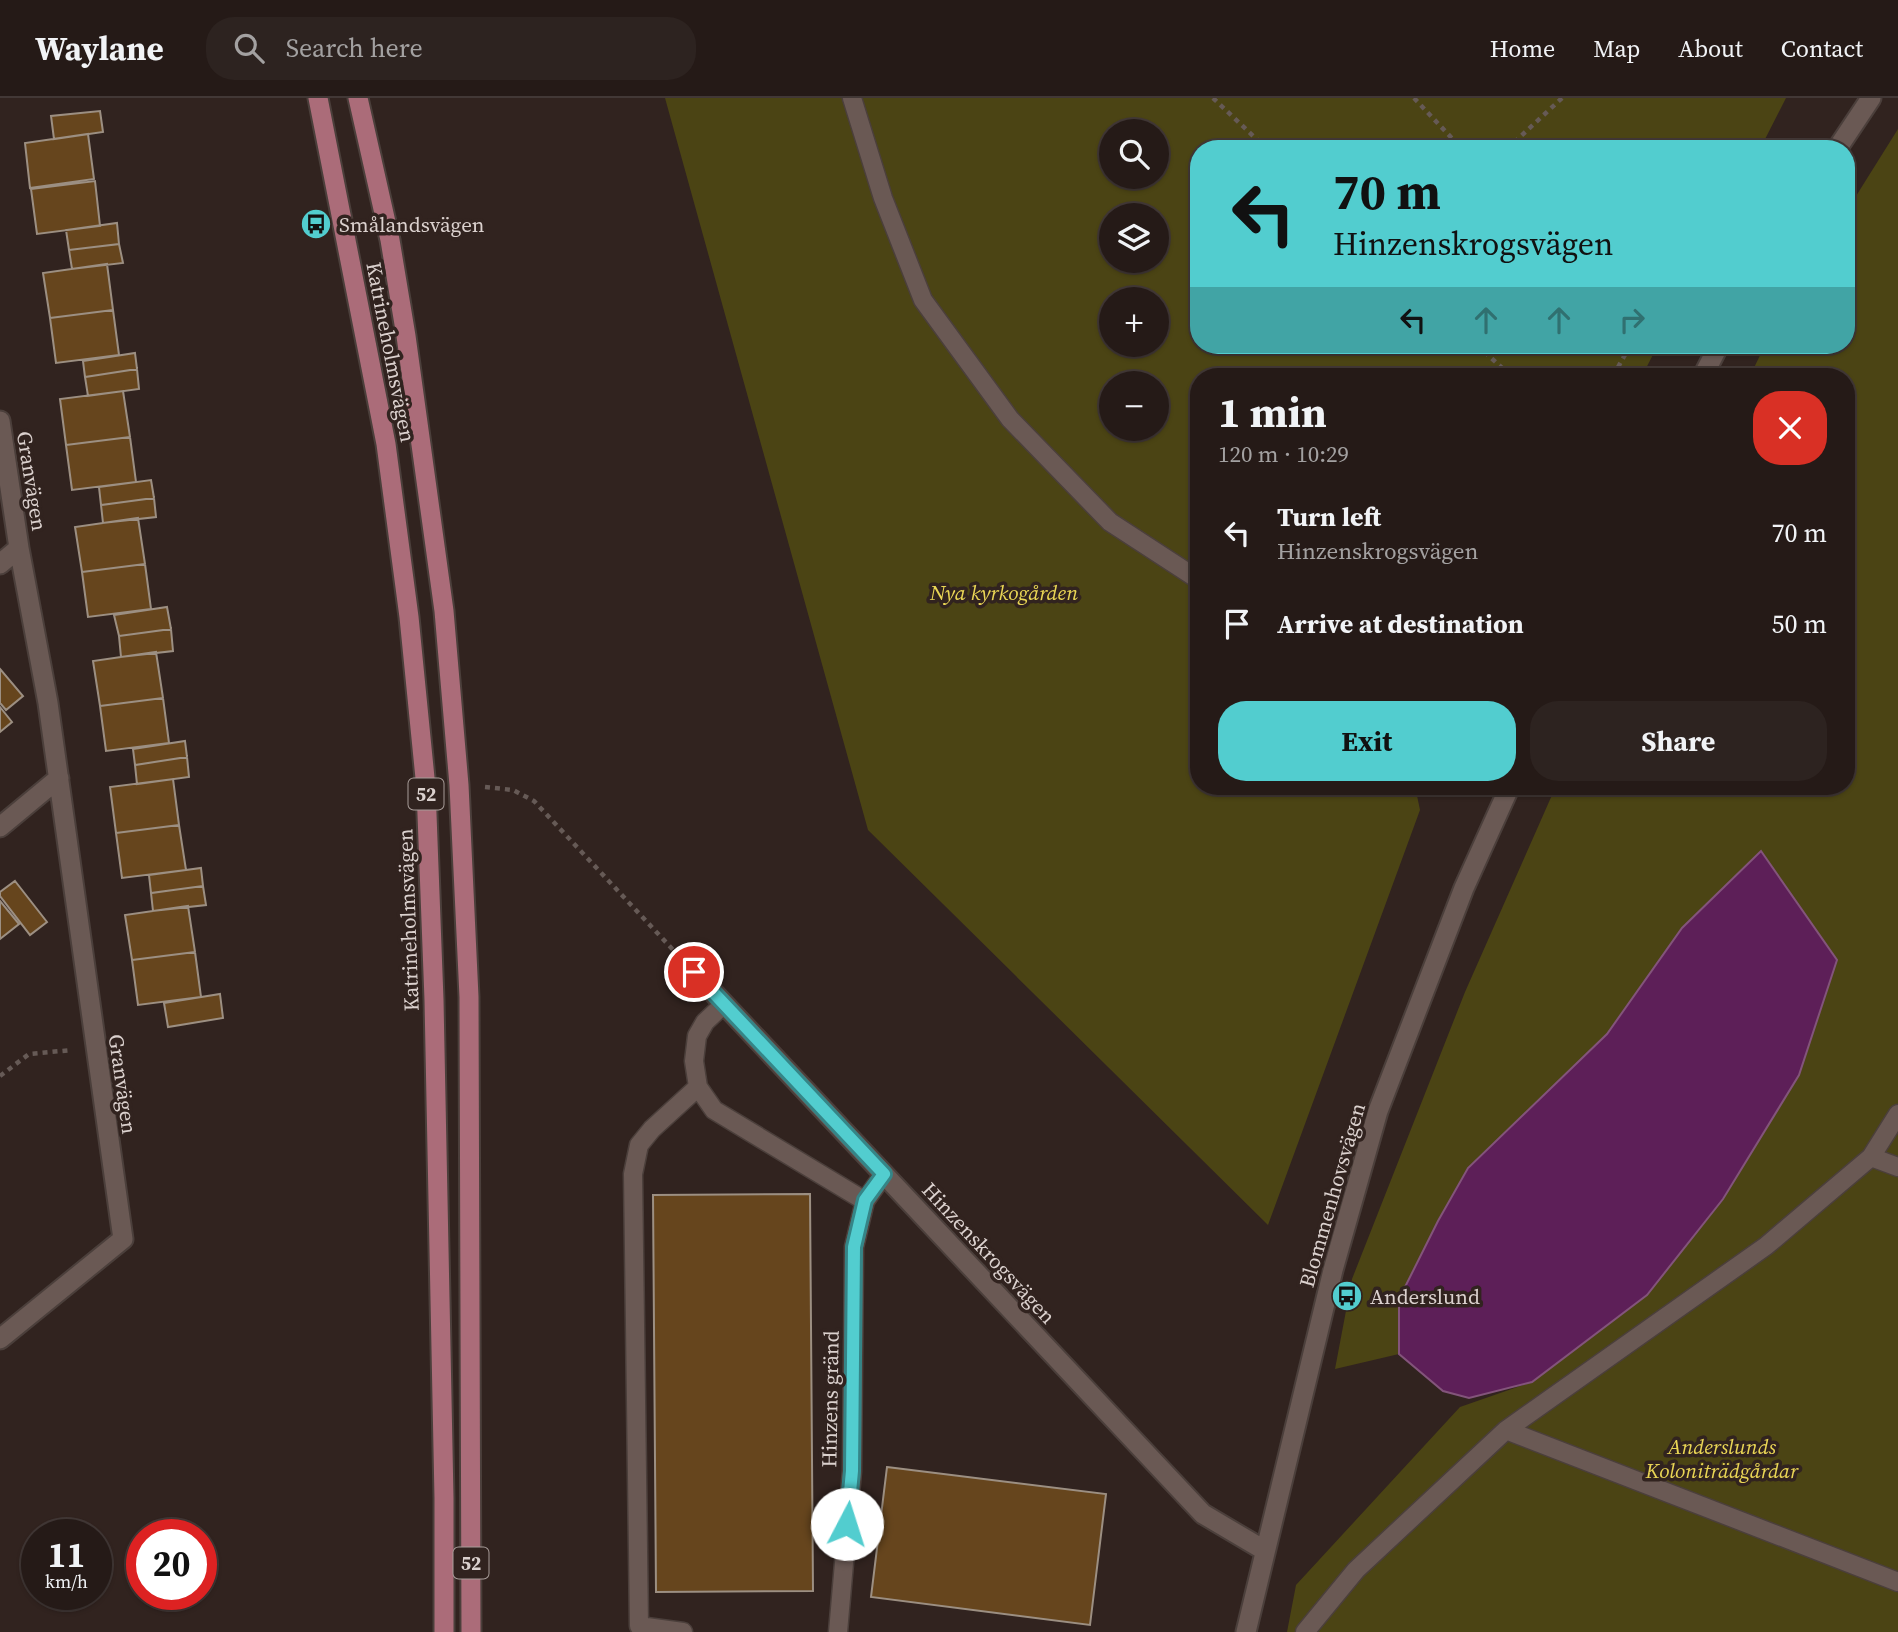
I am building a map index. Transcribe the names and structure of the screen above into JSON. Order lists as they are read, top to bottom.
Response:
{
  "streets": {
    "main road": ["Katrineholmsvägen", "52"],
    "street": ["Granvägen", "Blommenhovsvägen", "Hinzenskrogsvägen"],
    "lane": ["Hinzens gränd"]
  },
  "crossings": [
    ["Blommenhovsvägen", "Hinzenskrogsvägen"],
    ["Hinzenskrogsvägen", "Hinzens gränd"]
  ],
  "parks": ["Nya kyrkogården", "Anderslunds Koloniträdgårdar"],
  "places": {
    "bus stop": ["Smålandsvägen", "Anderslund"]
  },
  "page": {
    "header": "Waylane",
    "search": "Search here",
    "nav": [
      "Home",
      "Map",
      "About",
      "Contact"
    ],
    "map_buttons": ["+", "−"],
    "turn": ["70 m", "Hinzenskrogsvägen"],
    "heading": ["1 min", "120 m · 10:29"],
    "list": [
      {
        "name": "Turn left",
        "note": "Hinzenskrogsvägen",
        "value": "70 m"
      },
      {
        "name": "Arrive at destination",
        "value": "50 m"
      }
    ],
    "buttons": ["Exit", "Share"],
    "speed": "11 km/h",
    "limit": "20"
  }
}
